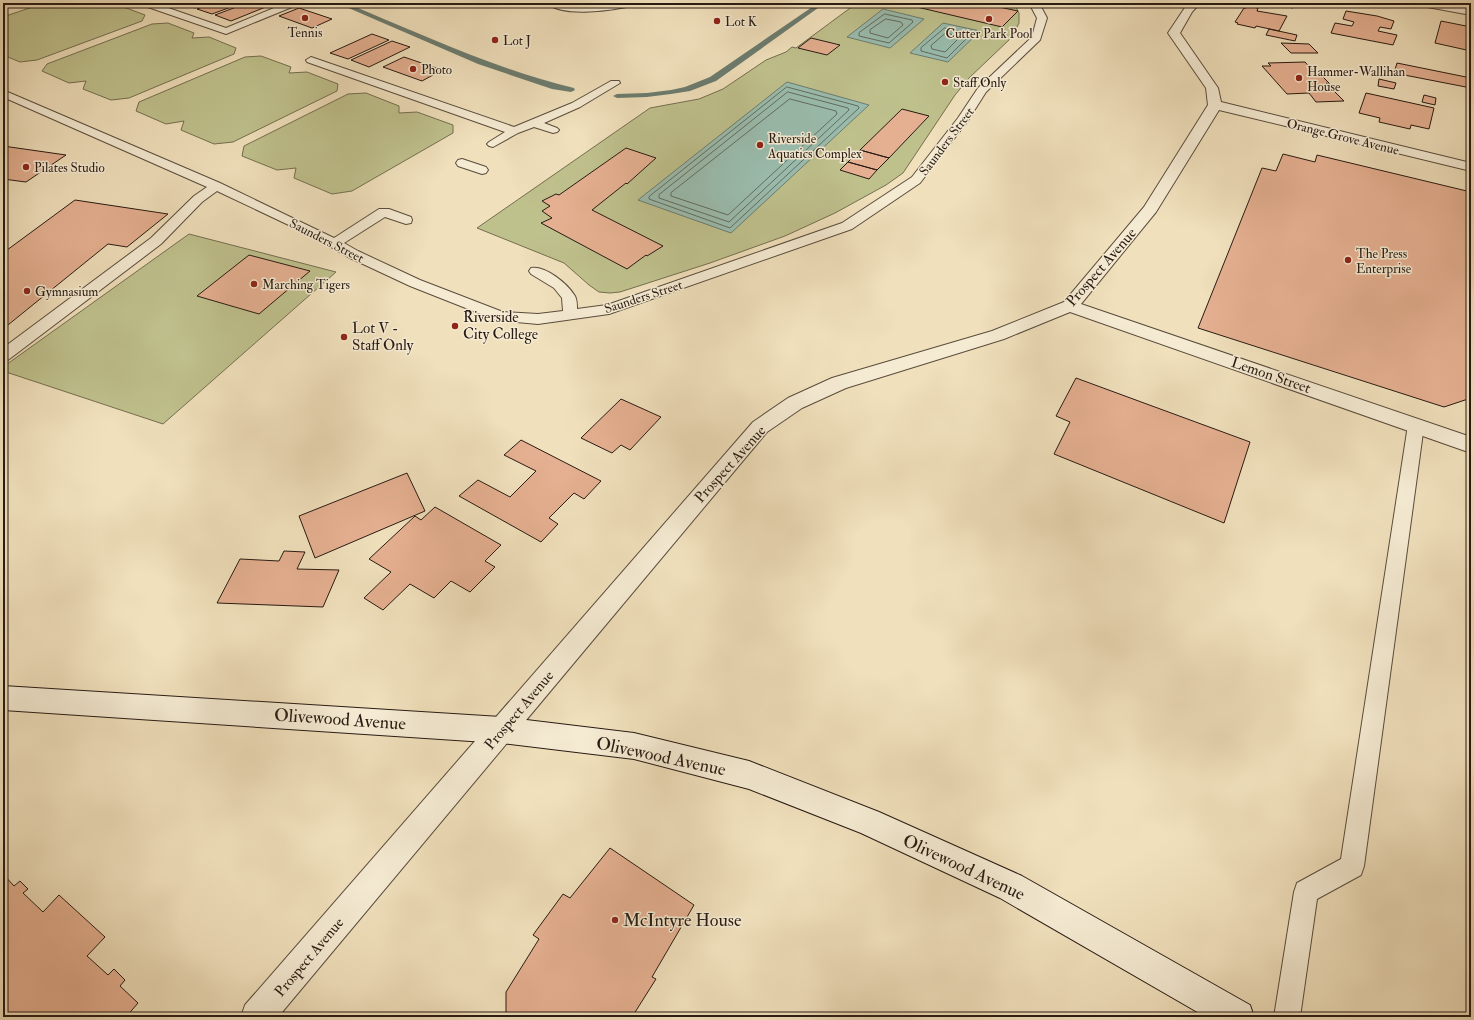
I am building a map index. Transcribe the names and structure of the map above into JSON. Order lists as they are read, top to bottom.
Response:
{
  "streets": {
    "street": [
      "Orange Grove Avenue",
      "Prospect Avenue",
      "Lemon Street",
      "Olivewood Avenue"
    ],
    "lane": ["Saunders Street"]
  },
  "crossings": [
    ["Orange Grove Avenue", "Prospect Avenue"],
    ["Prospect Avenue", "Lemon Street"],
    ["Prospect Avenue", "Olivewood Avenue"]
  ],
  "places": [
    "Tennis",
    "Cutter Park Pool",
    "Lot K",
    "Lot J",
    "Photo",
    "Hammer-Wallihan House",
    "Staff Only",
    "Riverside Aquatics Complex",
    "Pilates Studio",
    "The Press Enterprise",
    "Marching Tigers",
    "Gymnasium",
    "Riverside City College",
    "Lot V - Staff Only",
    "McIntyre House"
  ]
}
